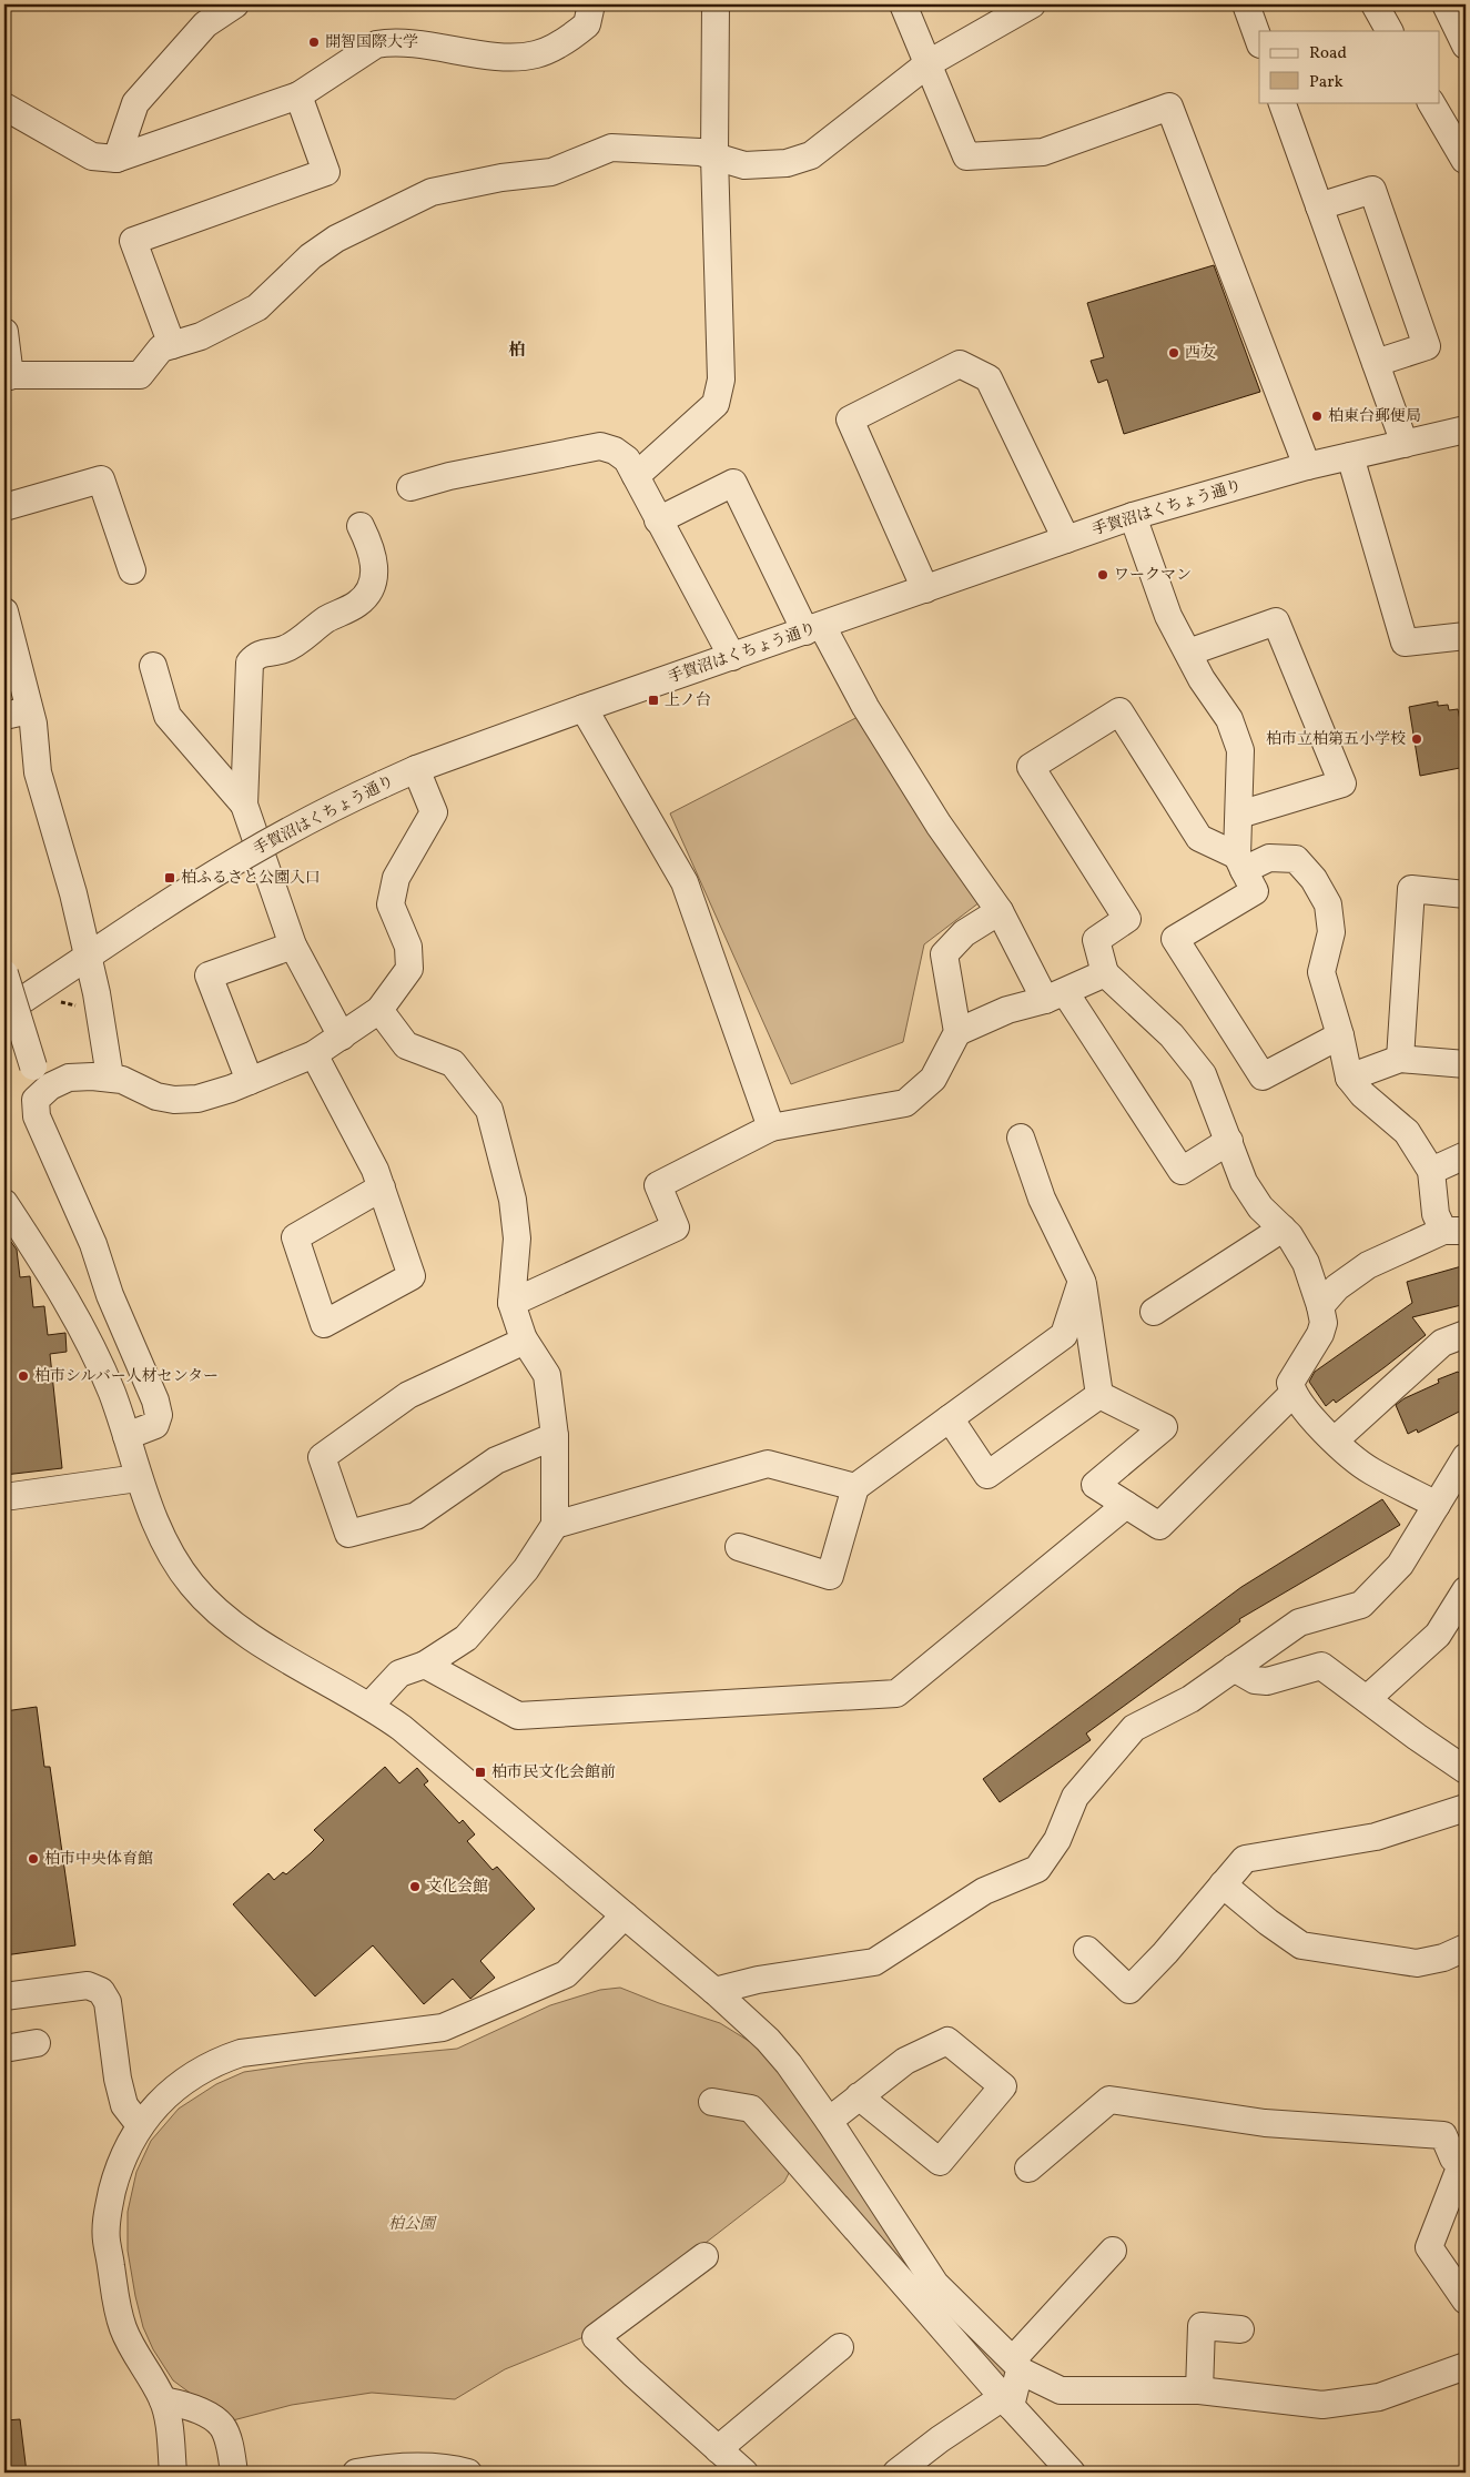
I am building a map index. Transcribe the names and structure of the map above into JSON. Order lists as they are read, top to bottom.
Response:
{
  "streets": {
    "street": ["手賀沼はくちょう通り"]
  },
  "districts": ["柏"],
  "parks": ["柏公園"],
  "places": {
    "other": [
      "開智国際大学",
      "西友",
      "柏東台郵便局",
      "ワークマン",
      "柏市立柏第五小学校",
      "柏市シルバー人材センター",
      "柏市中央体育館",
      "文化会館"
    ],
    "transit": ["上ノ台", "柏ふるさと公園入口", "柏市民文化会館前"]
  },
  "legend": ["Road", "Park"]
}
